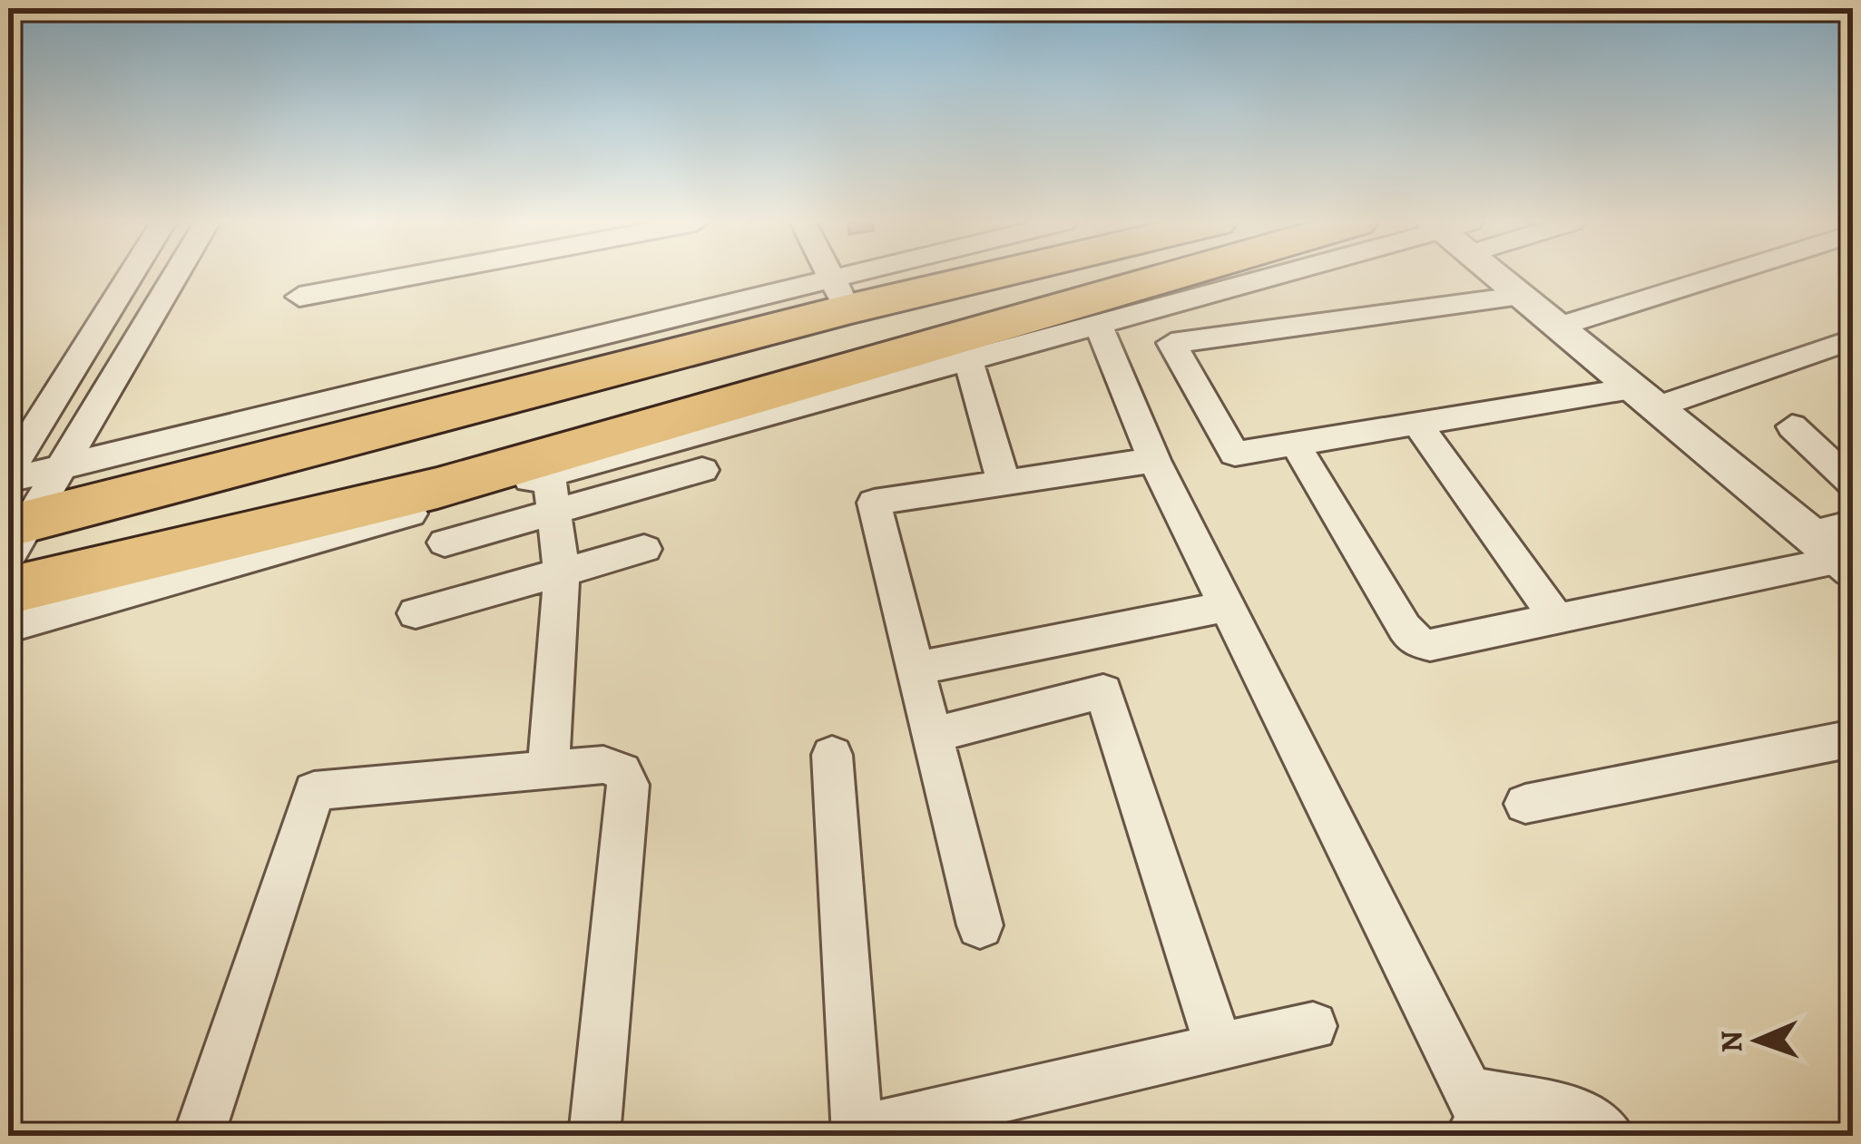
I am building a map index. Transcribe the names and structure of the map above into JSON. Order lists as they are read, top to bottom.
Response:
{
  "north": "left"
}
